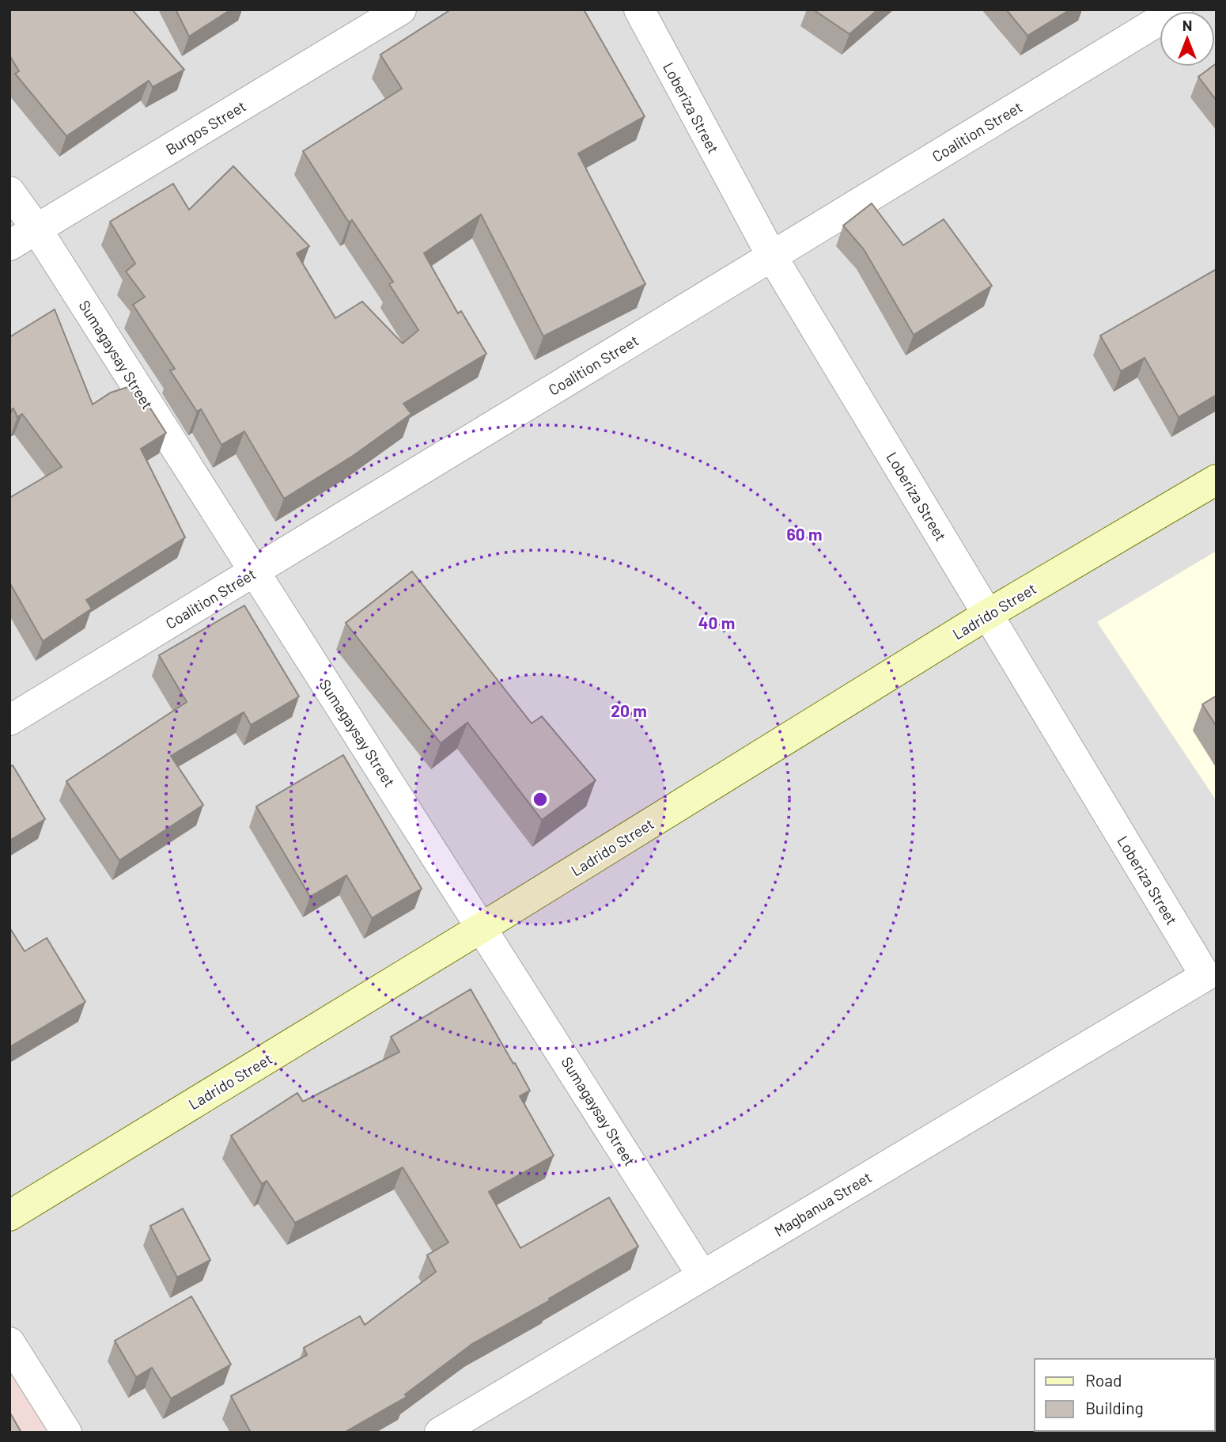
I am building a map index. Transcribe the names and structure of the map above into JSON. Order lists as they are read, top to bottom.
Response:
{
  "streets": {
    "main road": ["Ladrido Street"],
    "street": [
      "Loberiza Street",
      "Burgos Street",
      "Coalition Street",
      "Sumagaysay Street",
      "Magbanua Street"
    ]
  },
  "crossings": [
    ["Loberiza Street", "Coalition Street"],
    ["Loberiza Street", "Ladrido Street"],
    ["Loberiza Street", "Magbanua Street"],
    ["Burgos Street", "Sumagaysay Street"],
    ["Coalition Street", "Sumagaysay Street"],
    ["Sumagaysay Street", "Ladrido Street"],
    ["Sumagaysay Street", "Magbanua Street"]
  ],
  "legend": ["Road", "Building"],
  "north": "top",
  "rings": ["60 m", "40 m", "20 m"]
}
